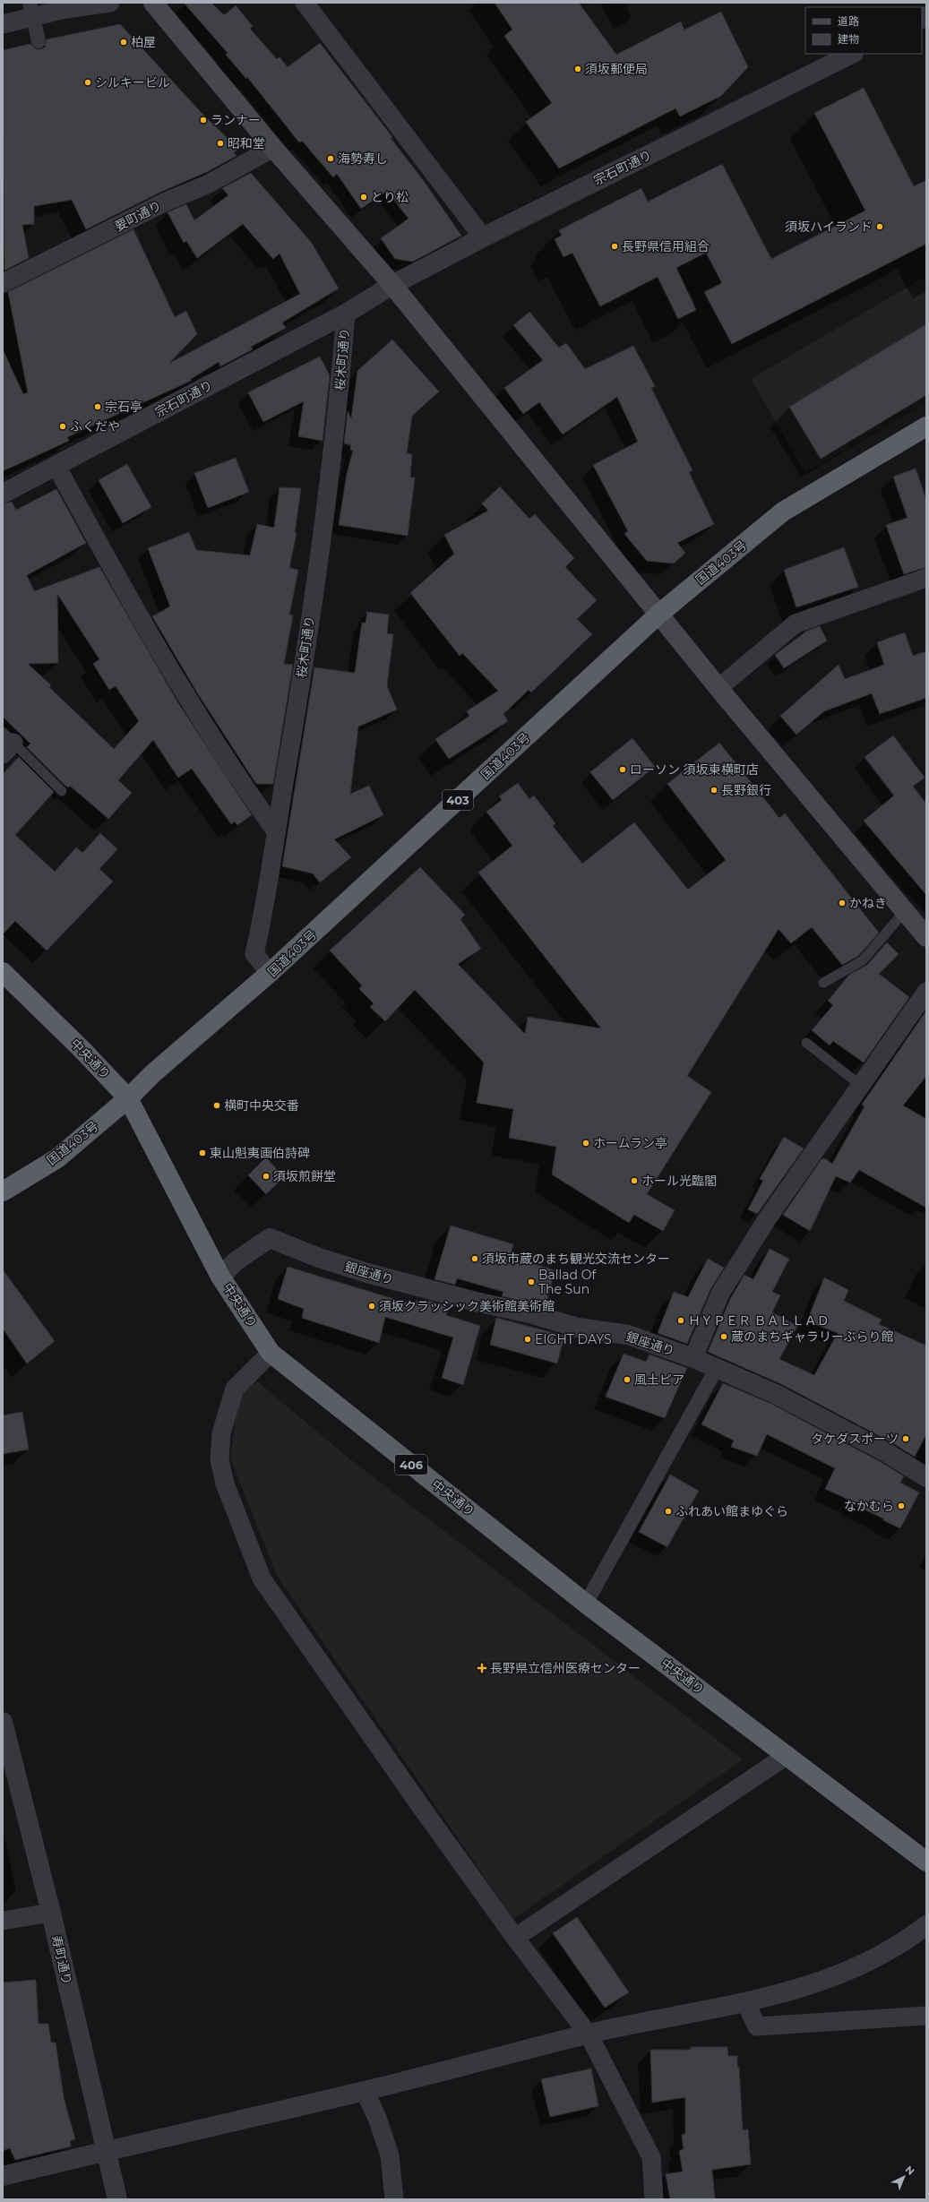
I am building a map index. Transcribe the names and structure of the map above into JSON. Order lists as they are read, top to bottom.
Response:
{
  "streets": {
    "highway": [
      "国道403号",
      "403",
      "中央通り",
      "406"
    ],
    "street": [
      "宗石町通り",
      "要町通り",
      "桜木町通り",
      "銀座通り",
      "寿町通り"
    ]
  },
  "crossings": [
    ["宗石町通り", "桜木町通り"],
    ["桜木町通り", "国道403号"],
    ["国道403号", "中央通り"],
    ["中央通り", "銀座通り"]
  ],
  "places": {
    "other": [
      "柏屋",
      "須坂郵便局",
      "シルキービル",
      "ランナー",
      "昭和堂",
      "海勢寿し",
      "とり松",
      "須坂ハイランド",
      "長野県信用組合",
      "宗石亭",
      "ふくだや",
      "ローソン 須坂東横町店",
      "長野銀行",
      "かねき",
      "横町中央交番",
      "ホームラン亭",
      "東山魁夷画伯詩碑",
      "須坂煎餅堂",
      "ホール光臨閣",
      "須坂市蔵のまち観光交流センター",
      "Ballad Of The Sun",
      "須坂クラッシック美術館美術館",
      "ＨＹＰＥＲ ＢＡＬＬＡＤ",
      "蔵のまちギャラリーぶらり館",
      "EIGHT DAYS",
      "風土ピア",
      "タケダスポーツ",
      "なかむら",
      "ふれあい館まゆぐら"
    ],
    "health": ["長野県立信州医療センター"]
  },
  "legend": ["道路", "建物"],
  "north": "top right"
}
